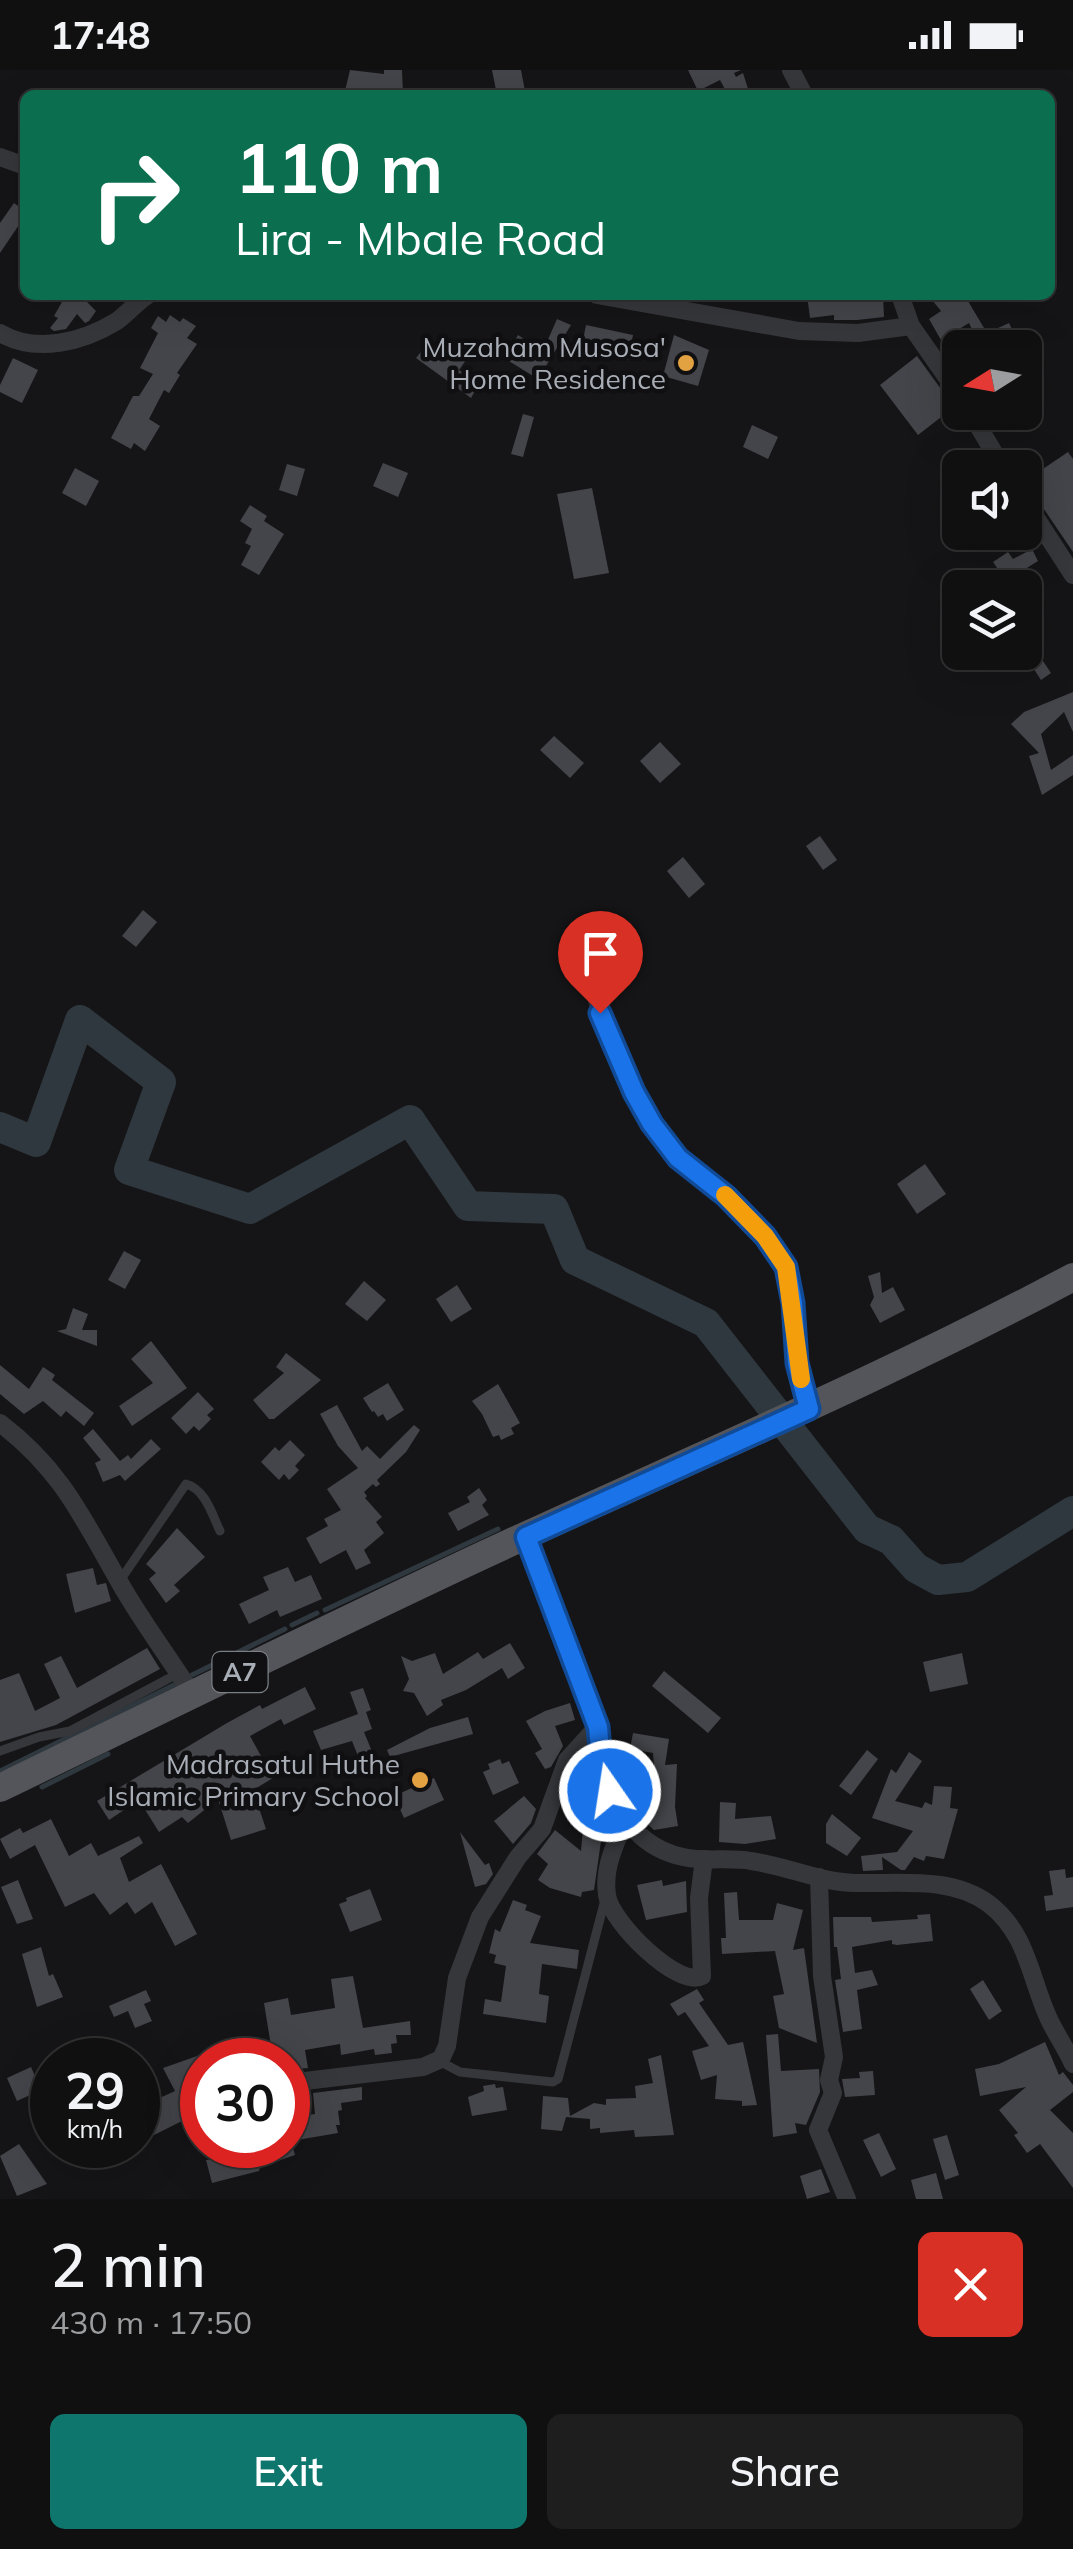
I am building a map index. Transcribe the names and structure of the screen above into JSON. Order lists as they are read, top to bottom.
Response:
{
  "streets": {
    "main road": ["A7"]
  },
  "places": ["Muzaham Musosa' Home Residence", "Madrasatul Huthe Islamic Primary School"],
  "north": "left",
  "page": {
    "status": "17:48",
    "turn": ["110 m", "Lira - Mbale Road"],
    "speed": "29 km/h",
    "limit": "30",
    "heading": ["2 min", "430 m · 17:50"],
    "buttons": ["Exit", "Share"]
  }
}
